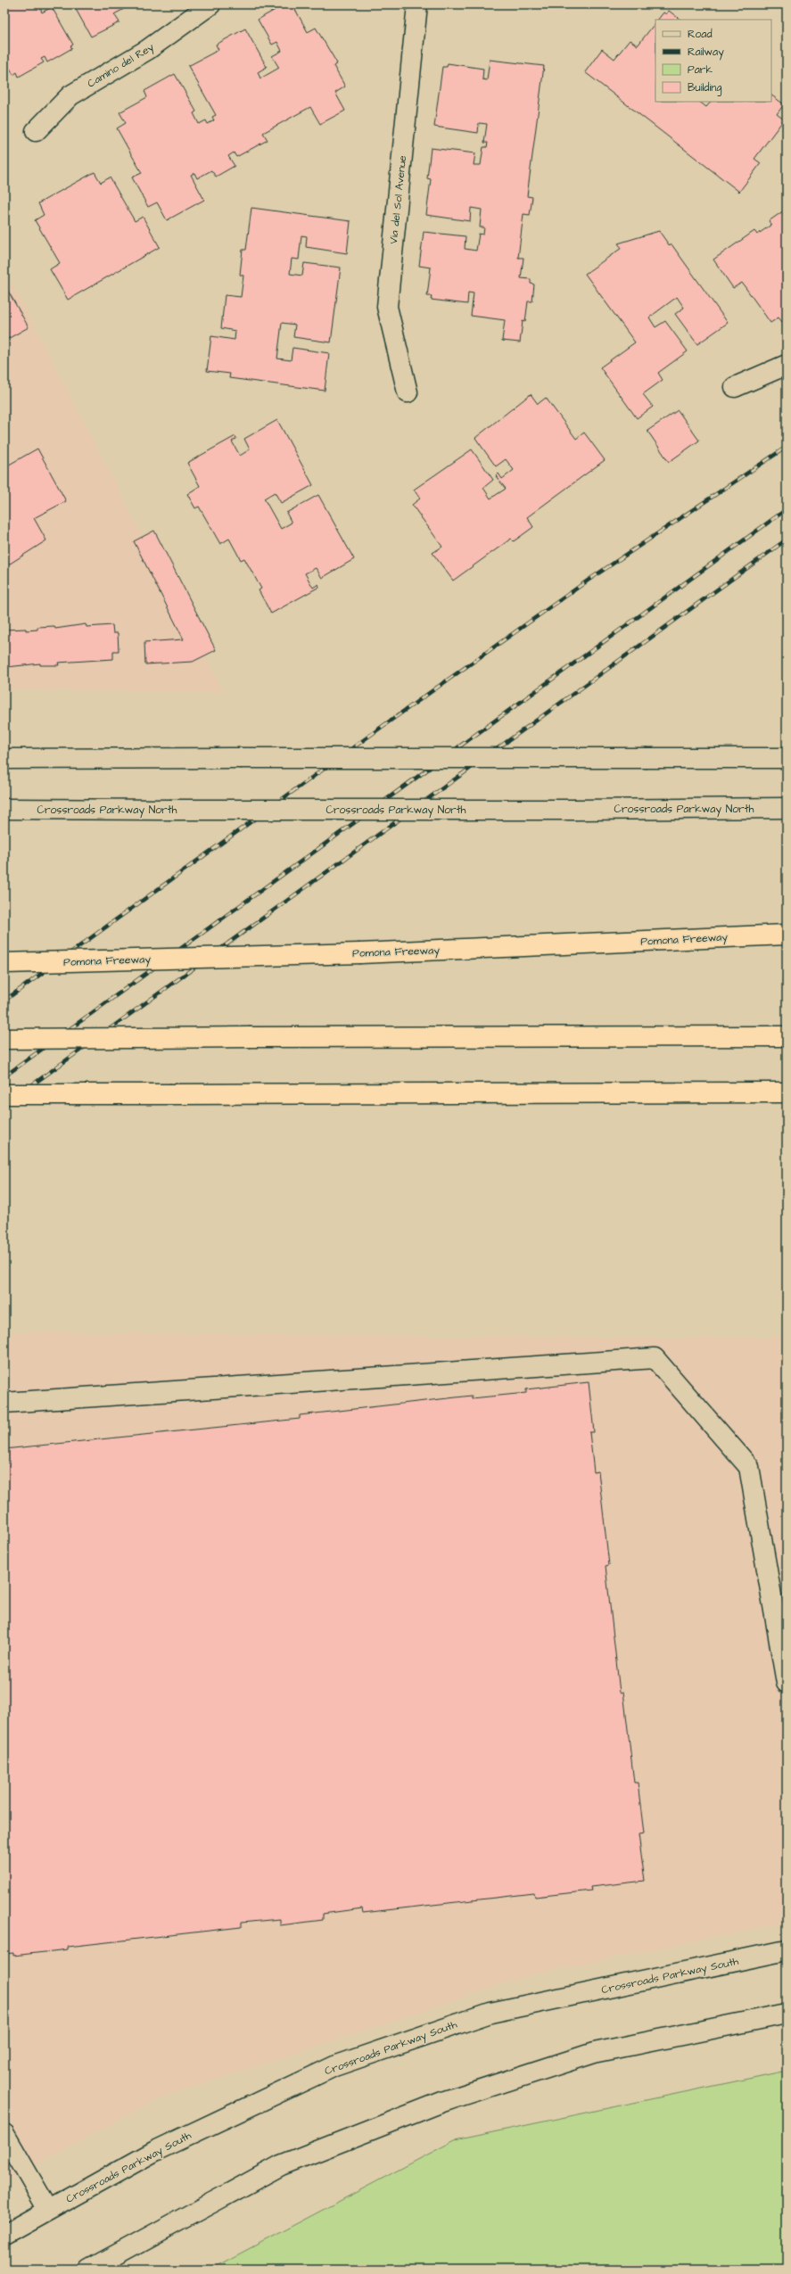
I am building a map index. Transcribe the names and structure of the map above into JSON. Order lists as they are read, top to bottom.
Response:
{
  "streets": {
    "highway": ["Pomona Freeway"],
    "street": [
      "Camino del Rey",
      "Via del Sol Avenue",
      "Crossroads Parkway North",
      "Crossroads Parkway South"
    ]
  },
  "legend": [
    "Road",
    "Railway",
    "Park",
    "Building"
  ]
}
